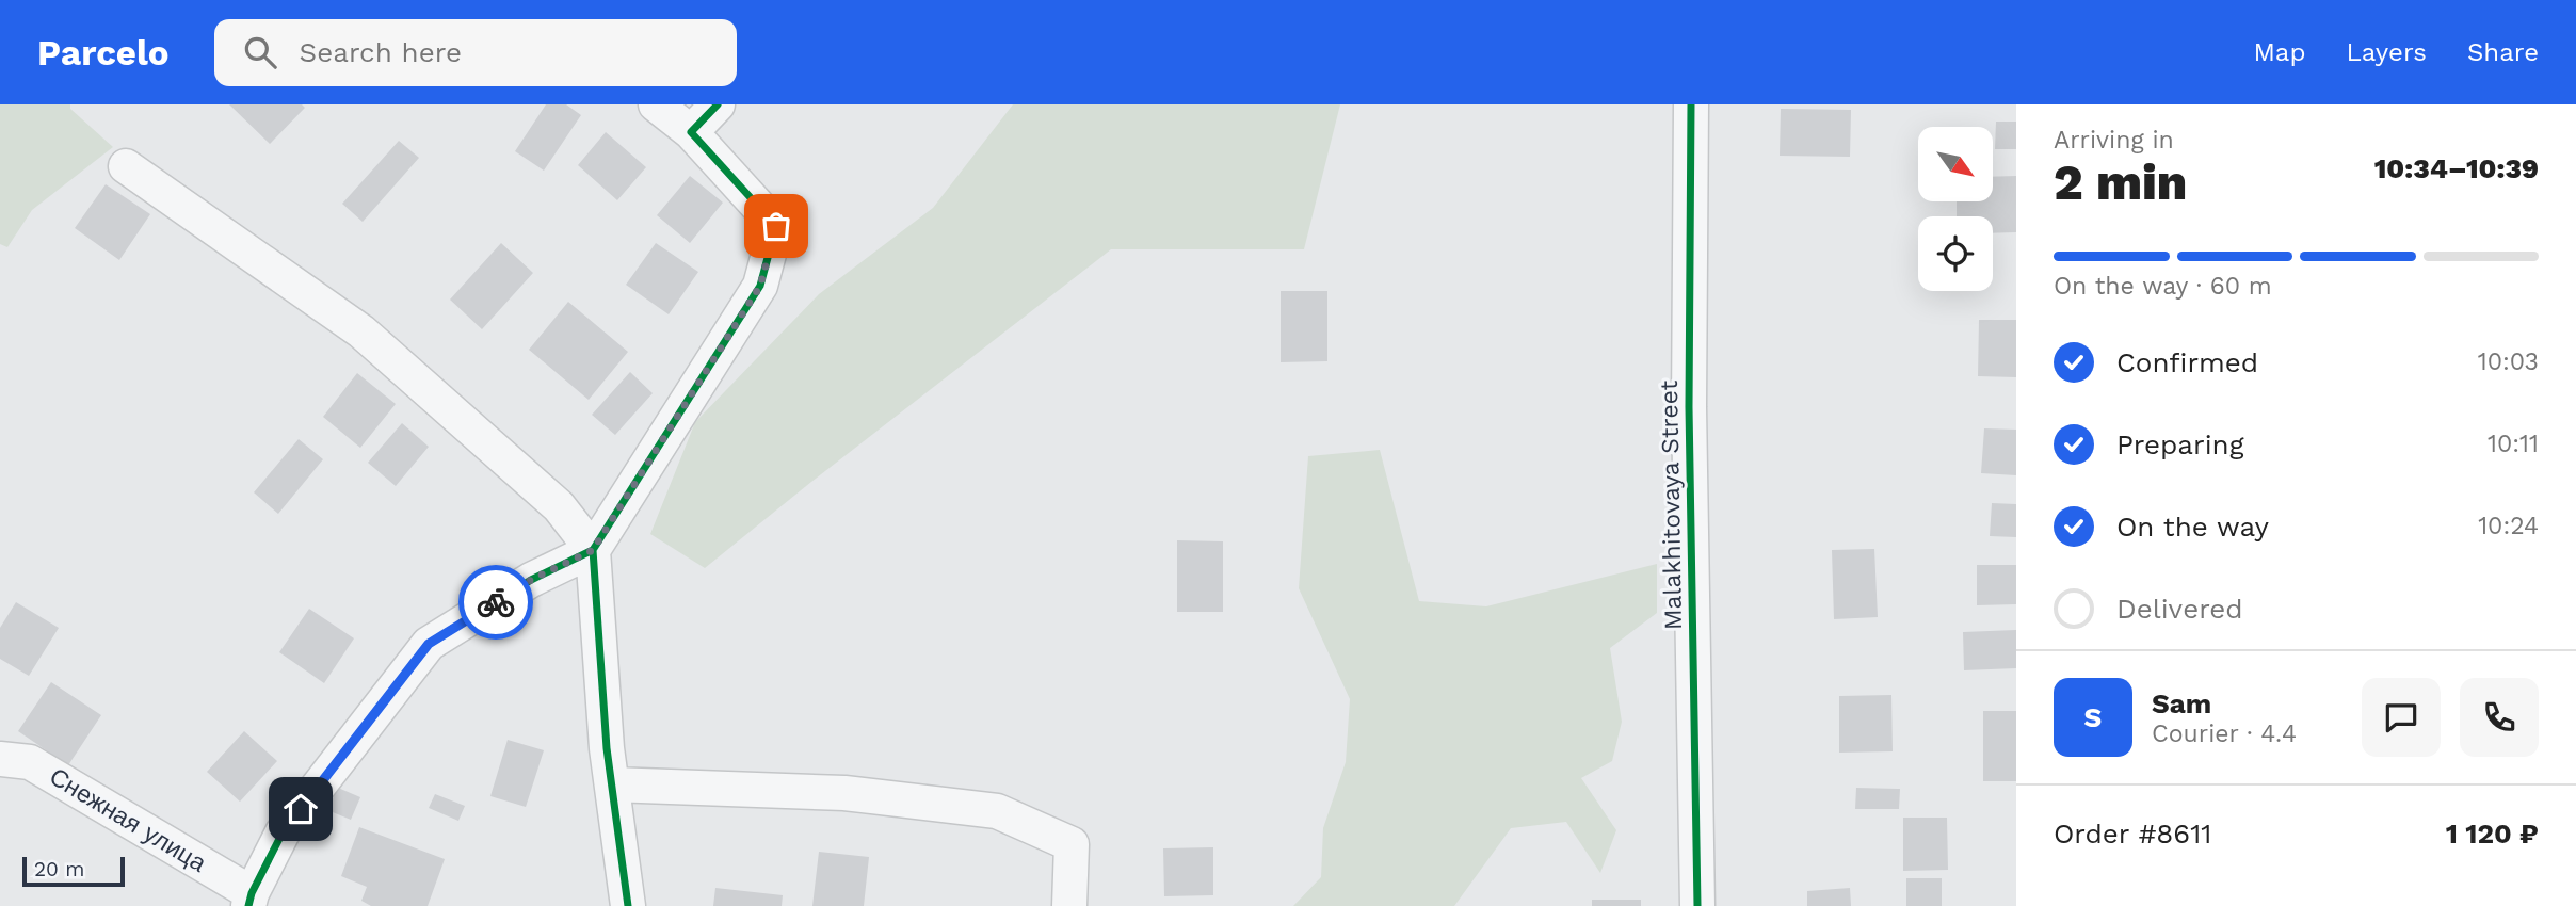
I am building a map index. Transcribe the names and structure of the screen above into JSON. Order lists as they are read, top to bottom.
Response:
{
  "streets": {
    "street": ["Malakhitovaya Street", "Снежная улица"]
  },
  "scale_bar": "20 m",
  "north": "bottom right",
  "page": {
    "header": "Parcelo",
    "search": "Search here",
    "nav": ["Map", "Layers", "Share"],
    "heading": ["2 min", "Arriving in", "10:34–10:39"],
    "panel": [
      "Sam",
      "Courier · 4.4",
      "Order #8611",
      "1 120 ₽"
    ],
    "bar": "On the way · 60 m",
    "list": [
      ["Confirmed", "10:03"],
      ["Preparing", "10:11"],
      ["On the way", "10:24"],
      "Delivered"
    ],
    "round": "S",
    "scale": "20 m"
  }
}
